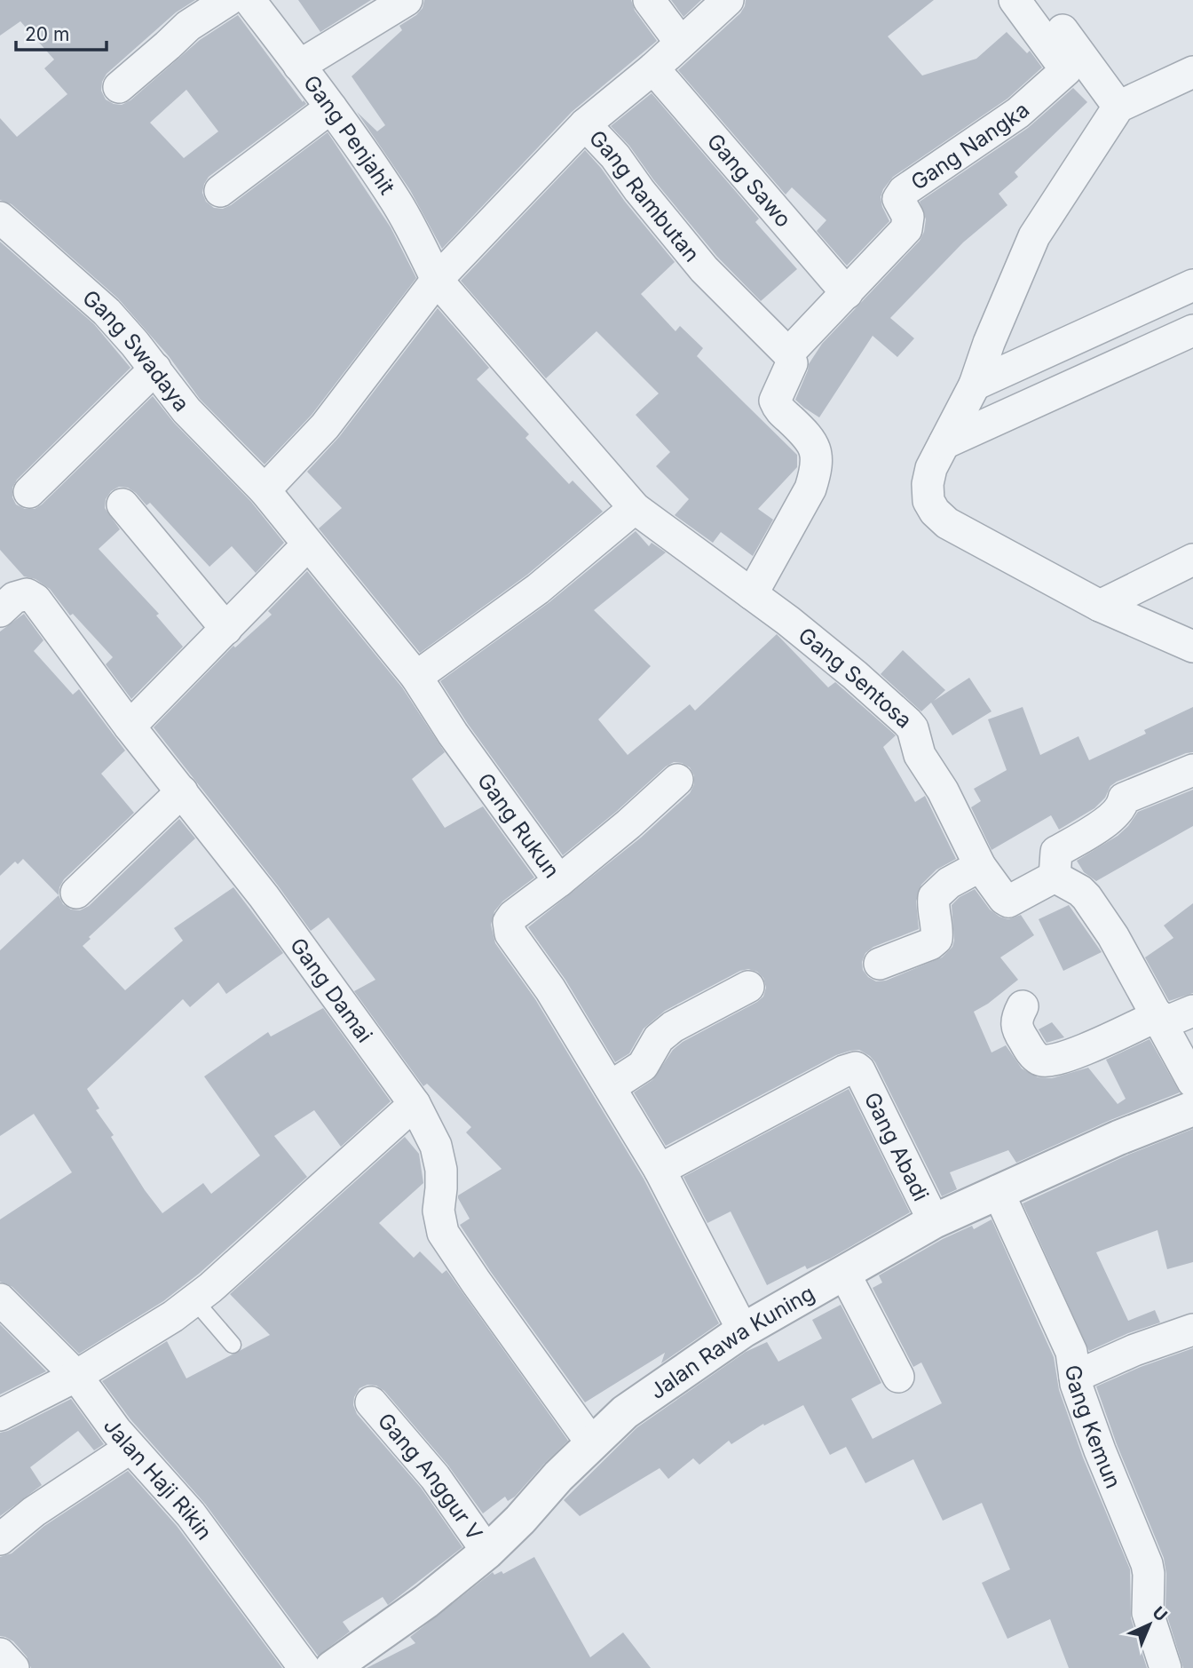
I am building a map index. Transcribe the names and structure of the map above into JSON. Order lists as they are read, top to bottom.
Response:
{
  "streets": {
    "street": [
      "Gang Penjahit",
      "Gang Nangka",
      "Gang Sawo",
      "Gang Rambutan",
      "Gang Swadaya",
      "Gang Sentosa",
      "Gang Rukun",
      "Gang Damai",
      "Gang Abadi",
      "Jalan Rawa Kuning",
      "Gang Kemun",
      "Gang Anggur V",
      "Jalan Haji Rikin"
    ]
  },
  "crossings": [
    ["Gang Penjahit", "Gang Sentosa"],
    ["Gang Nangka", "Gang Sawo"],
    ["Gang Swadaya", "Gang Rukun"],
    ["Gang Rukun", "Gang Abadi"],
    ["Gang Rukun", "Jalan Rawa Kuning"],
    ["Gang Damai", "Jalan Rawa Kuning"],
    ["Gang Abadi", "Jalan Rawa Kuning"],
    ["Jalan Rawa Kuning", "Gang Kemun"],
    ["Jalan Rawa Kuning", "Gang Anggur V"]
  ],
  "scale_bar": "20 m",
  "north": "top right"
}
